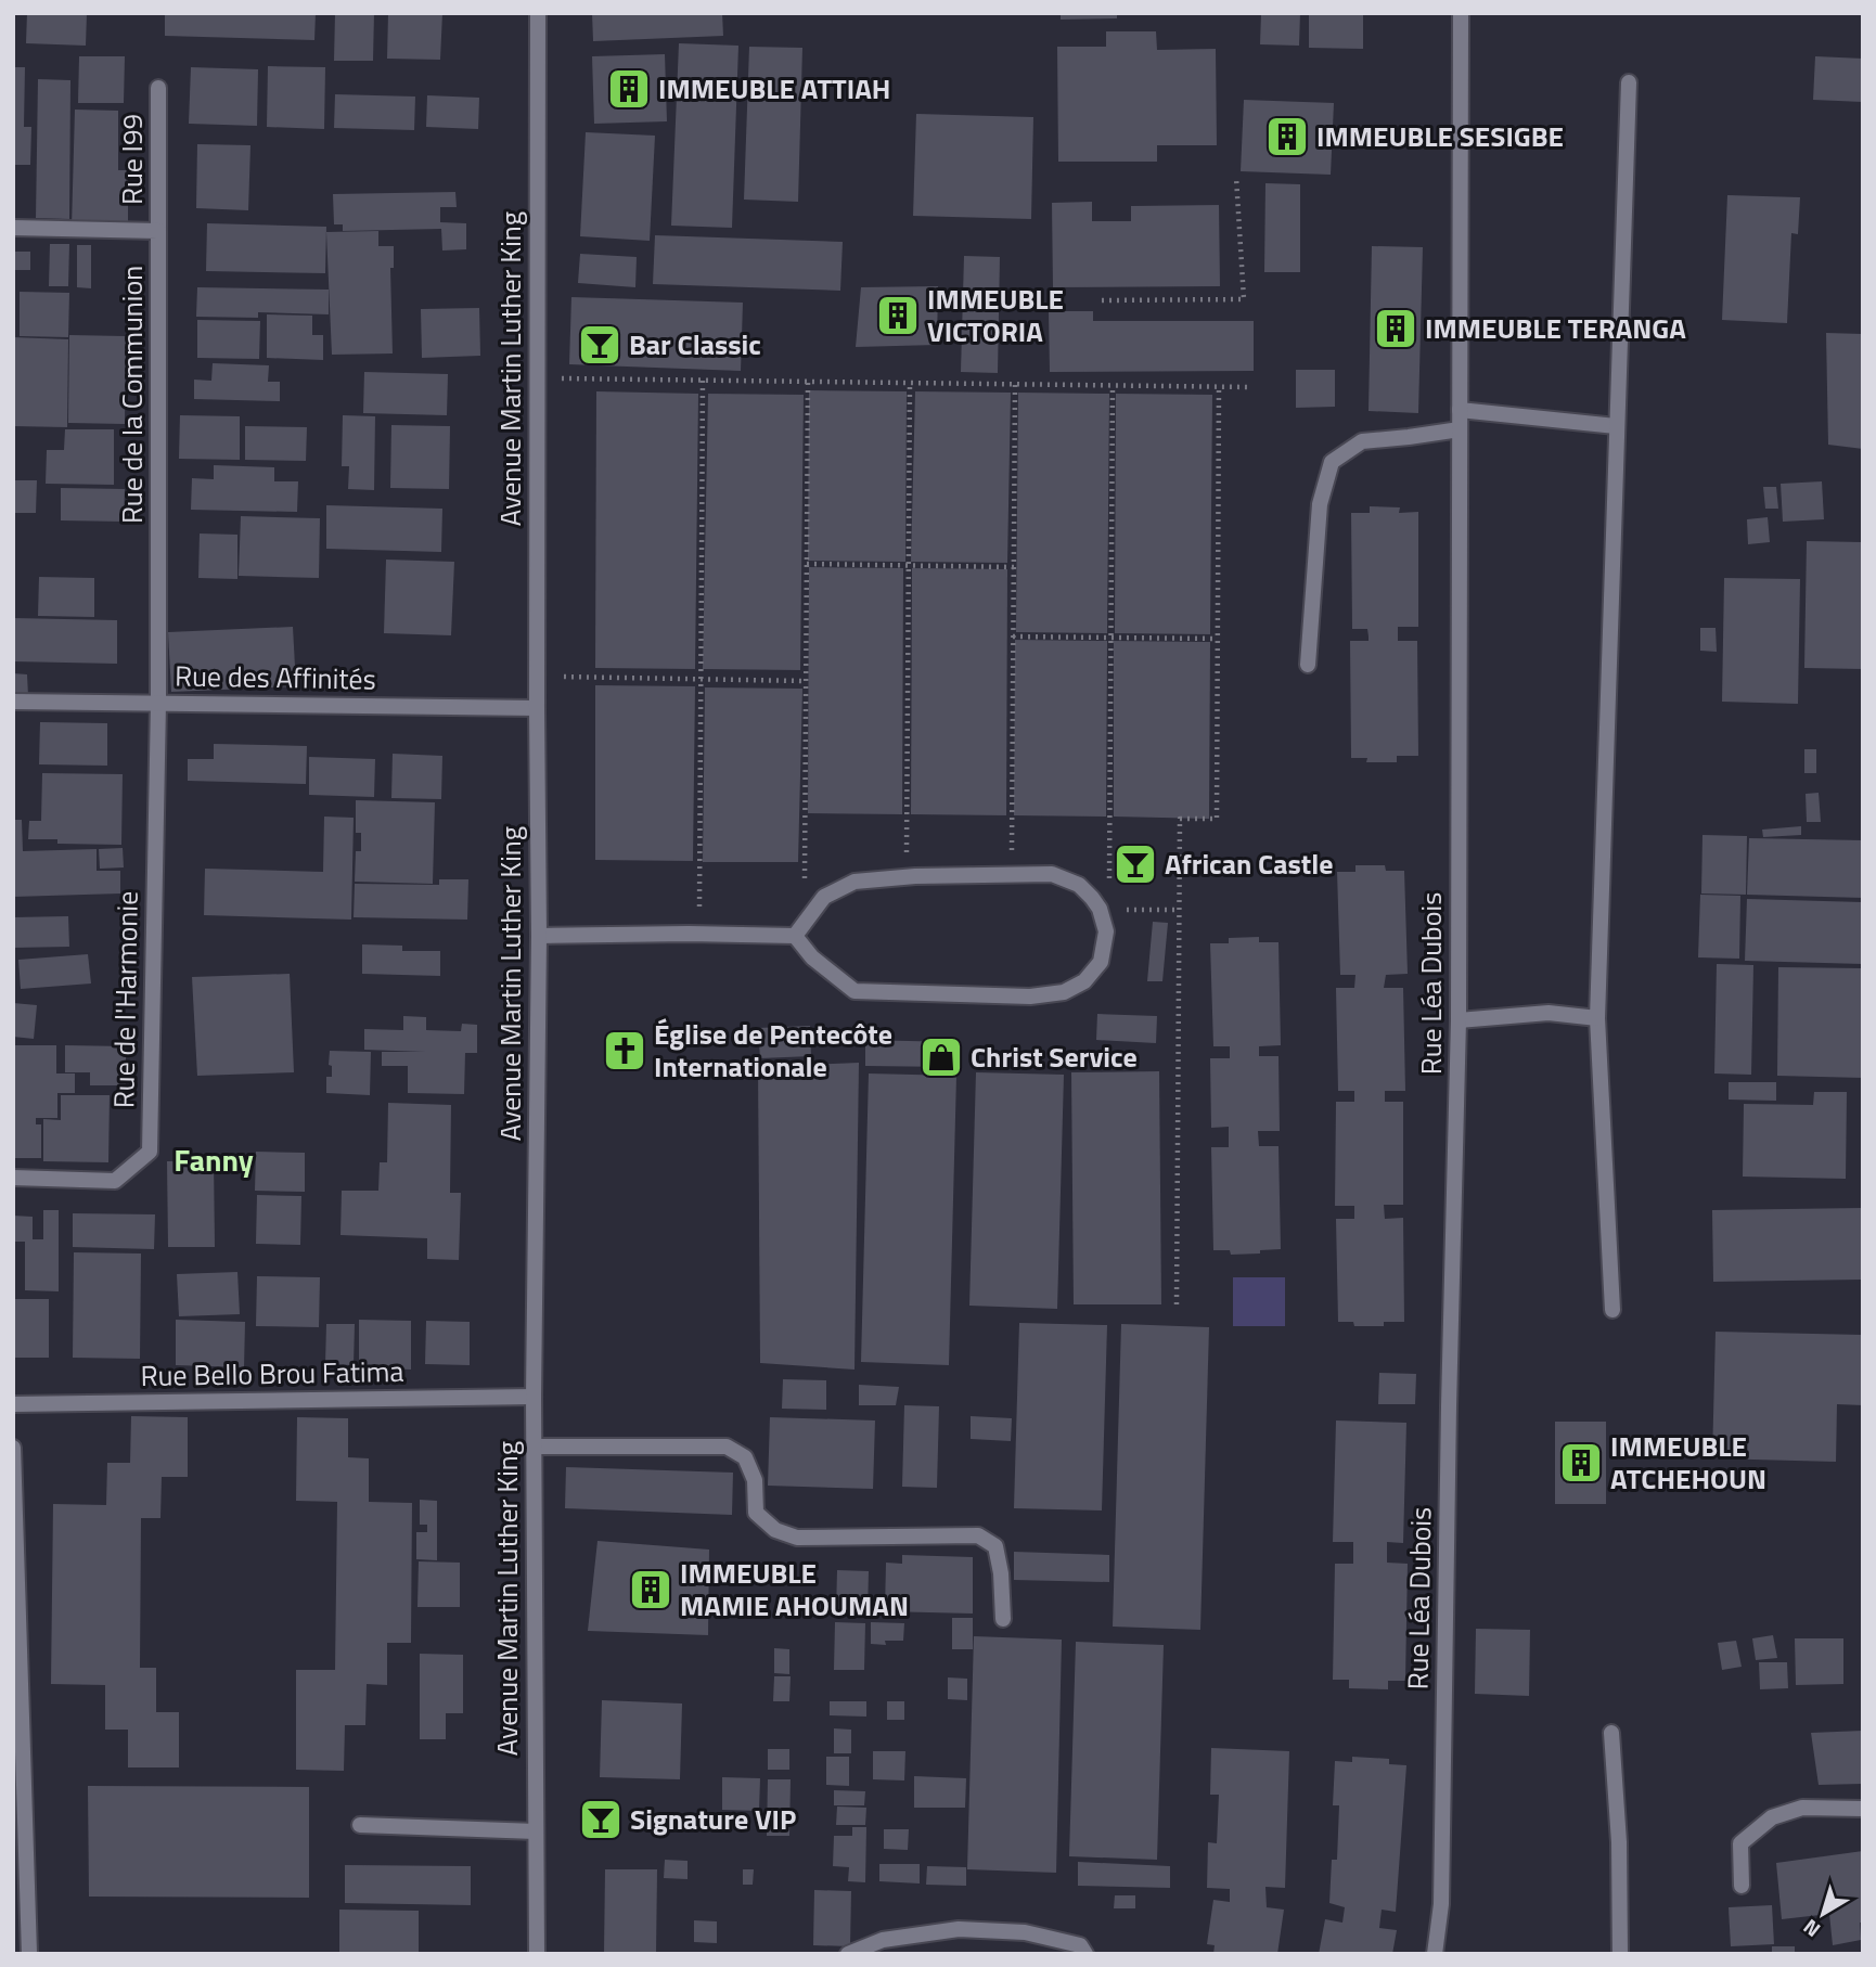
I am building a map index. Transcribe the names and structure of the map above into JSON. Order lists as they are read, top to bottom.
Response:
{
  "streets": {
    "street": [
      "Rue I99",
      "Avenue Martin Luther King",
      "Rue de la Communion",
      "Rue des Affinités",
      "Rue Léa Dubois",
      "Rue de l'Harmonie",
      "Rue Bello Brou Fatima"
    ]
  },
  "crossings": [
    ["Rue I99", "Rue de la Communion"],
    ["Avenue Martin Luther King", "Rue des Affinités"],
    ["Avenue Martin Luther King", "Rue Bello Brou Fatima"],
    ["Rue de la Communion", "Rue des Affinités"],
    ["Rue de la Communion", "Rue de l'Harmonie"],
    ["Rue des Affinités", "Rue de l'Harmonie"]
  ],
  "districts": ["Fanny"],
  "places": {
    "building": [
      "IMMEUBLE ATTIAH",
      "IMMEUBLE SESIGBE",
      "IMMEUBLE VICTORIA",
      "IMMEUBLE TERANGA",
      "IMMEUBLE ATCHEHOUN",
      "IMMEUBLE MAMIE AHOUMAN"
    ],
    "bar": ["Bar Classic", "African Castle", "Signature VIP"],
    "church": ["Église de Pentecôte Internationale"],
    "shop": ["Christ Service"]
  },
  "north": "bottom left"
}
